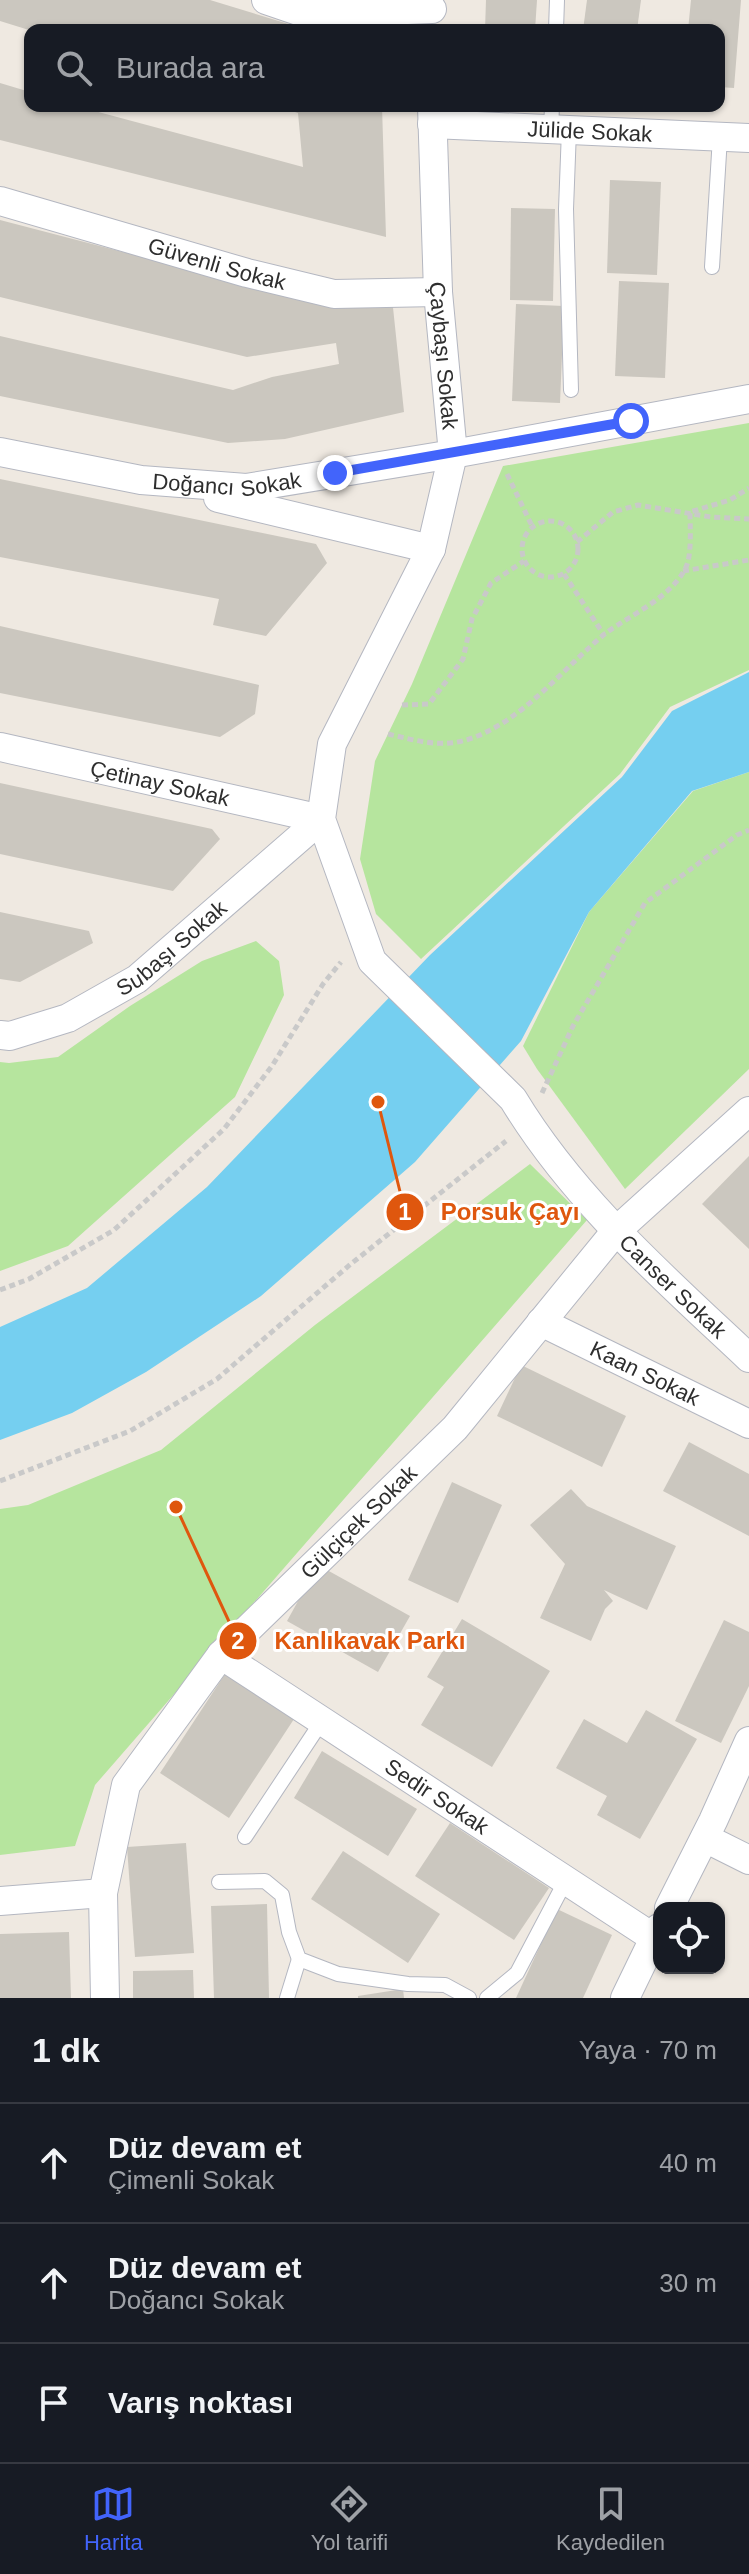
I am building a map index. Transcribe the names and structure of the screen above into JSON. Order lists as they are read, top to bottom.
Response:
{
  "streets": {
    "street": [
      "Jülide Sokak",
      "Güvenli Sokak",
      "Çaybaşı Sokak",
      "Doğancı Sokak",
      "Çetinay Sokak",
      "Subaşı Sokak",
      "Canser Sokak",
      "Kaan Sokak",
      "Gülçiçek Sokak",
      "Sedir Sokak"
    ]
  },
  "crossings": [
    ["Jülide Sokak", "Çaybaşı Sokak"],
    ["Güvenli Sokak", "Çaybaşı Sokak"],
    ["Çaybaşı Sokak", "Doğancı Sokak"],
    ["Çaybaşı Sokak", "Çetinay Sokak"],
    ["Çaybaşı Sokak", "Subaşı Sokak"],
    ["Çetinay Sokak", "Subaşı Sokak"],
    ["Canser Sokak", "Gülçiçek Sokak"],
    ["Kaan Sokak", "Gülçiçek Sokak"],
    ["Gülçiçek Sokak", "Sedir Sokak"]
  ],
  "places": ["Porsuk Çayı", "Kanlıkavak Parkı"],
  "page": {
    "search": "Burada ara",
    "heading": ["1 dk", "Yaya · 70 m"],
    "list": [
      ["Düz devam et", "Çimenli Sokak", "40 m"],
      ["Düz devam et", "Doğancı Sokak", "30 m"],
      "Varış noktası"
    ],
    "nav": ["Harita", "Yol tarifi", "Kaydedilen"]
  }
}
